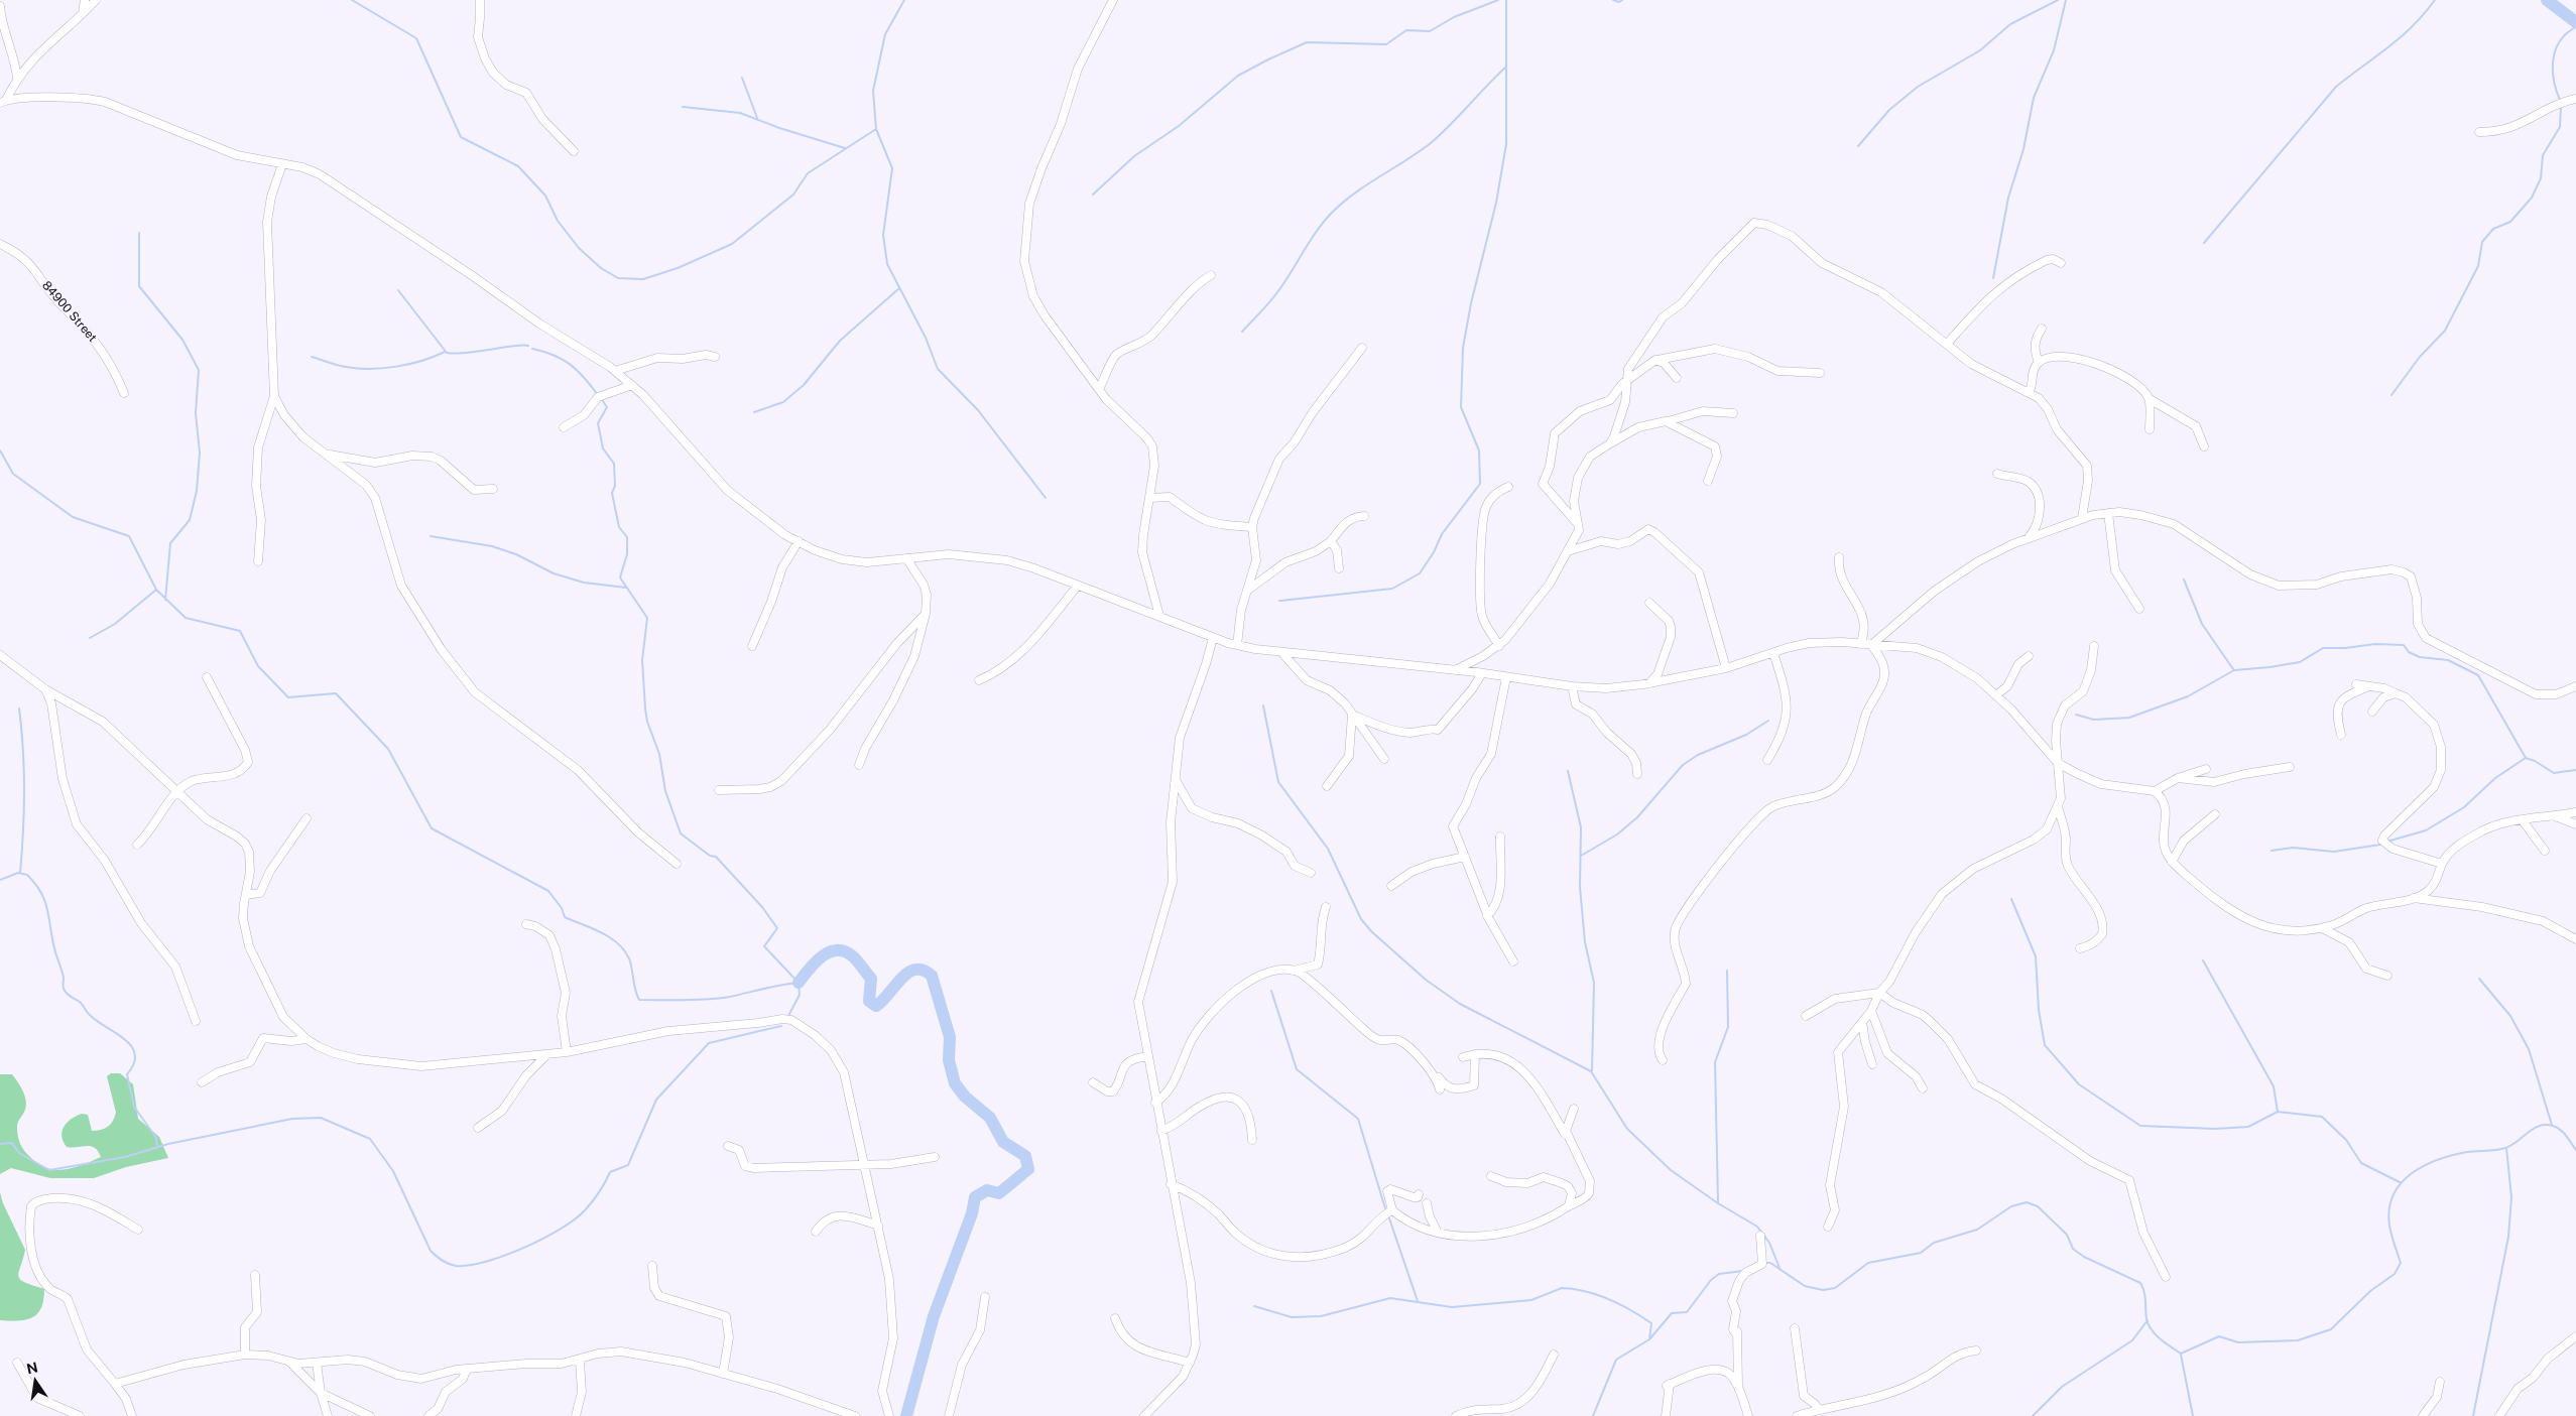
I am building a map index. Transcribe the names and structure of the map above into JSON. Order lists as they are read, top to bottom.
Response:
{
  "streets": {
    "street": ["84900 Street"]
  },
  "north": "top"
}
